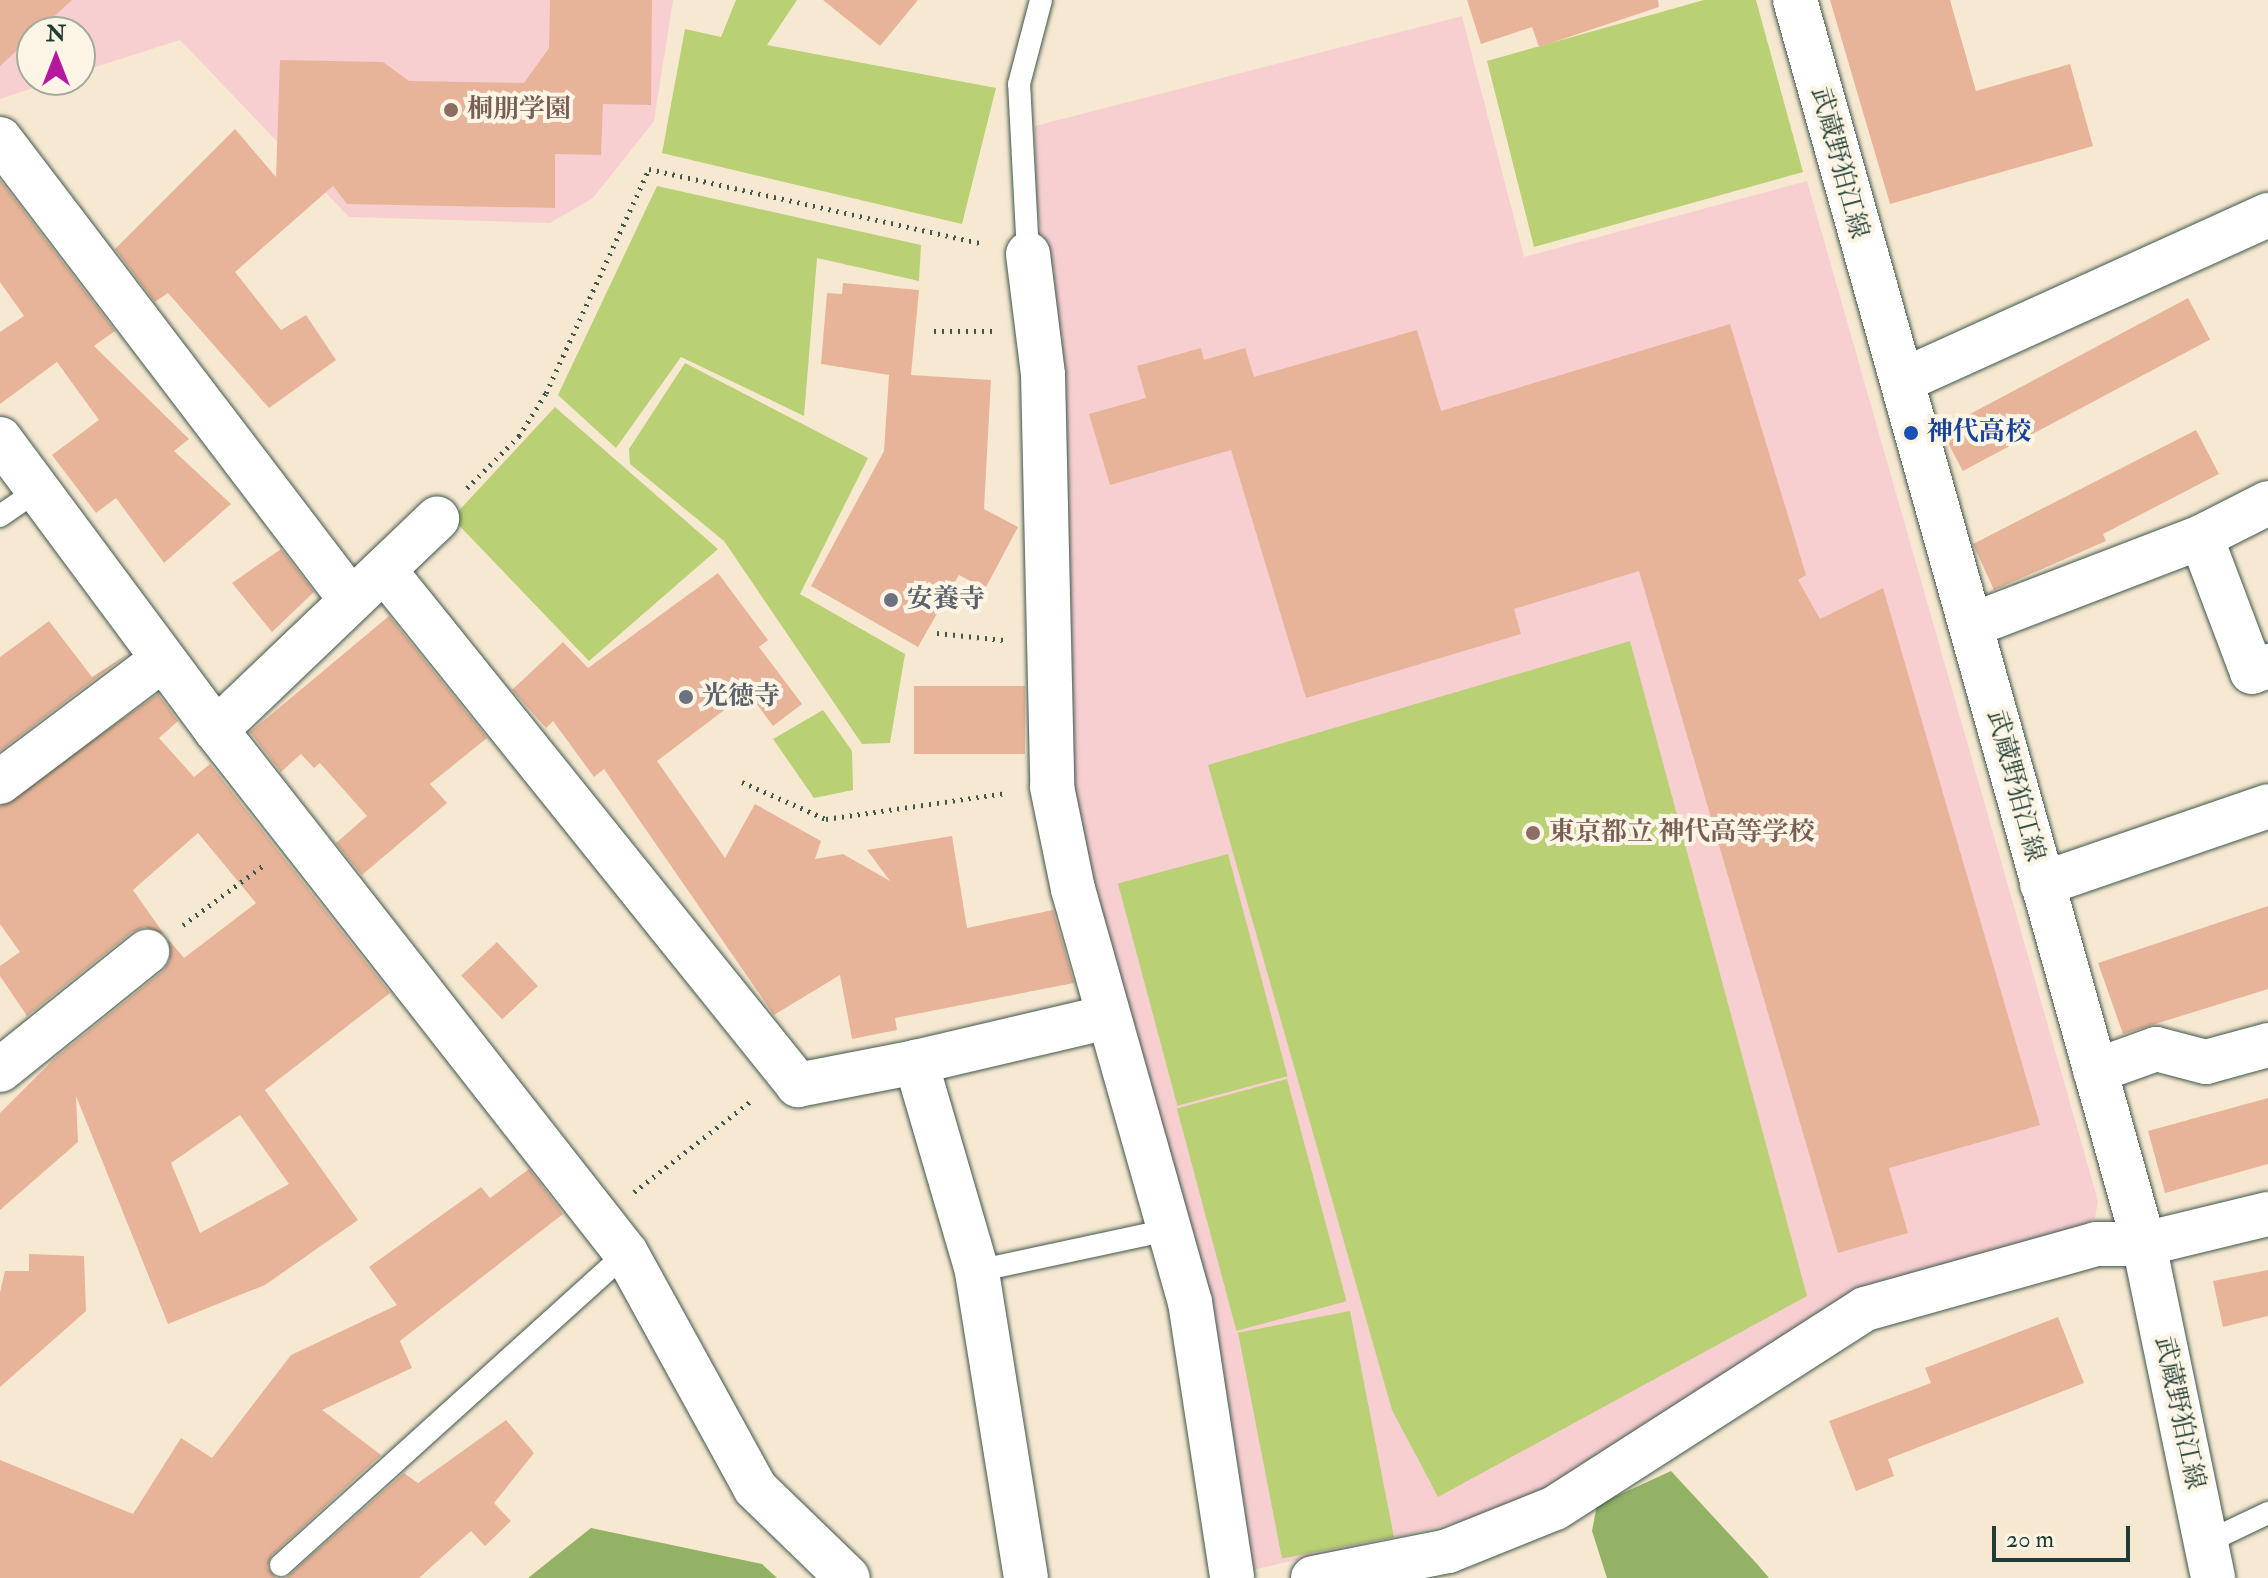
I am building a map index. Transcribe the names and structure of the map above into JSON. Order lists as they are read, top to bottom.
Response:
{
  "streets": {
    "street": ["武蔵野狛江線"]
  },
  "places": [
    "桐朋学園",
    "神代高校",
    "安養寺",
    "光徳寺",
    "東京都立 神代高等学校"
  ],
  "scale_bar": "20 m",
  "north": "top"
}
